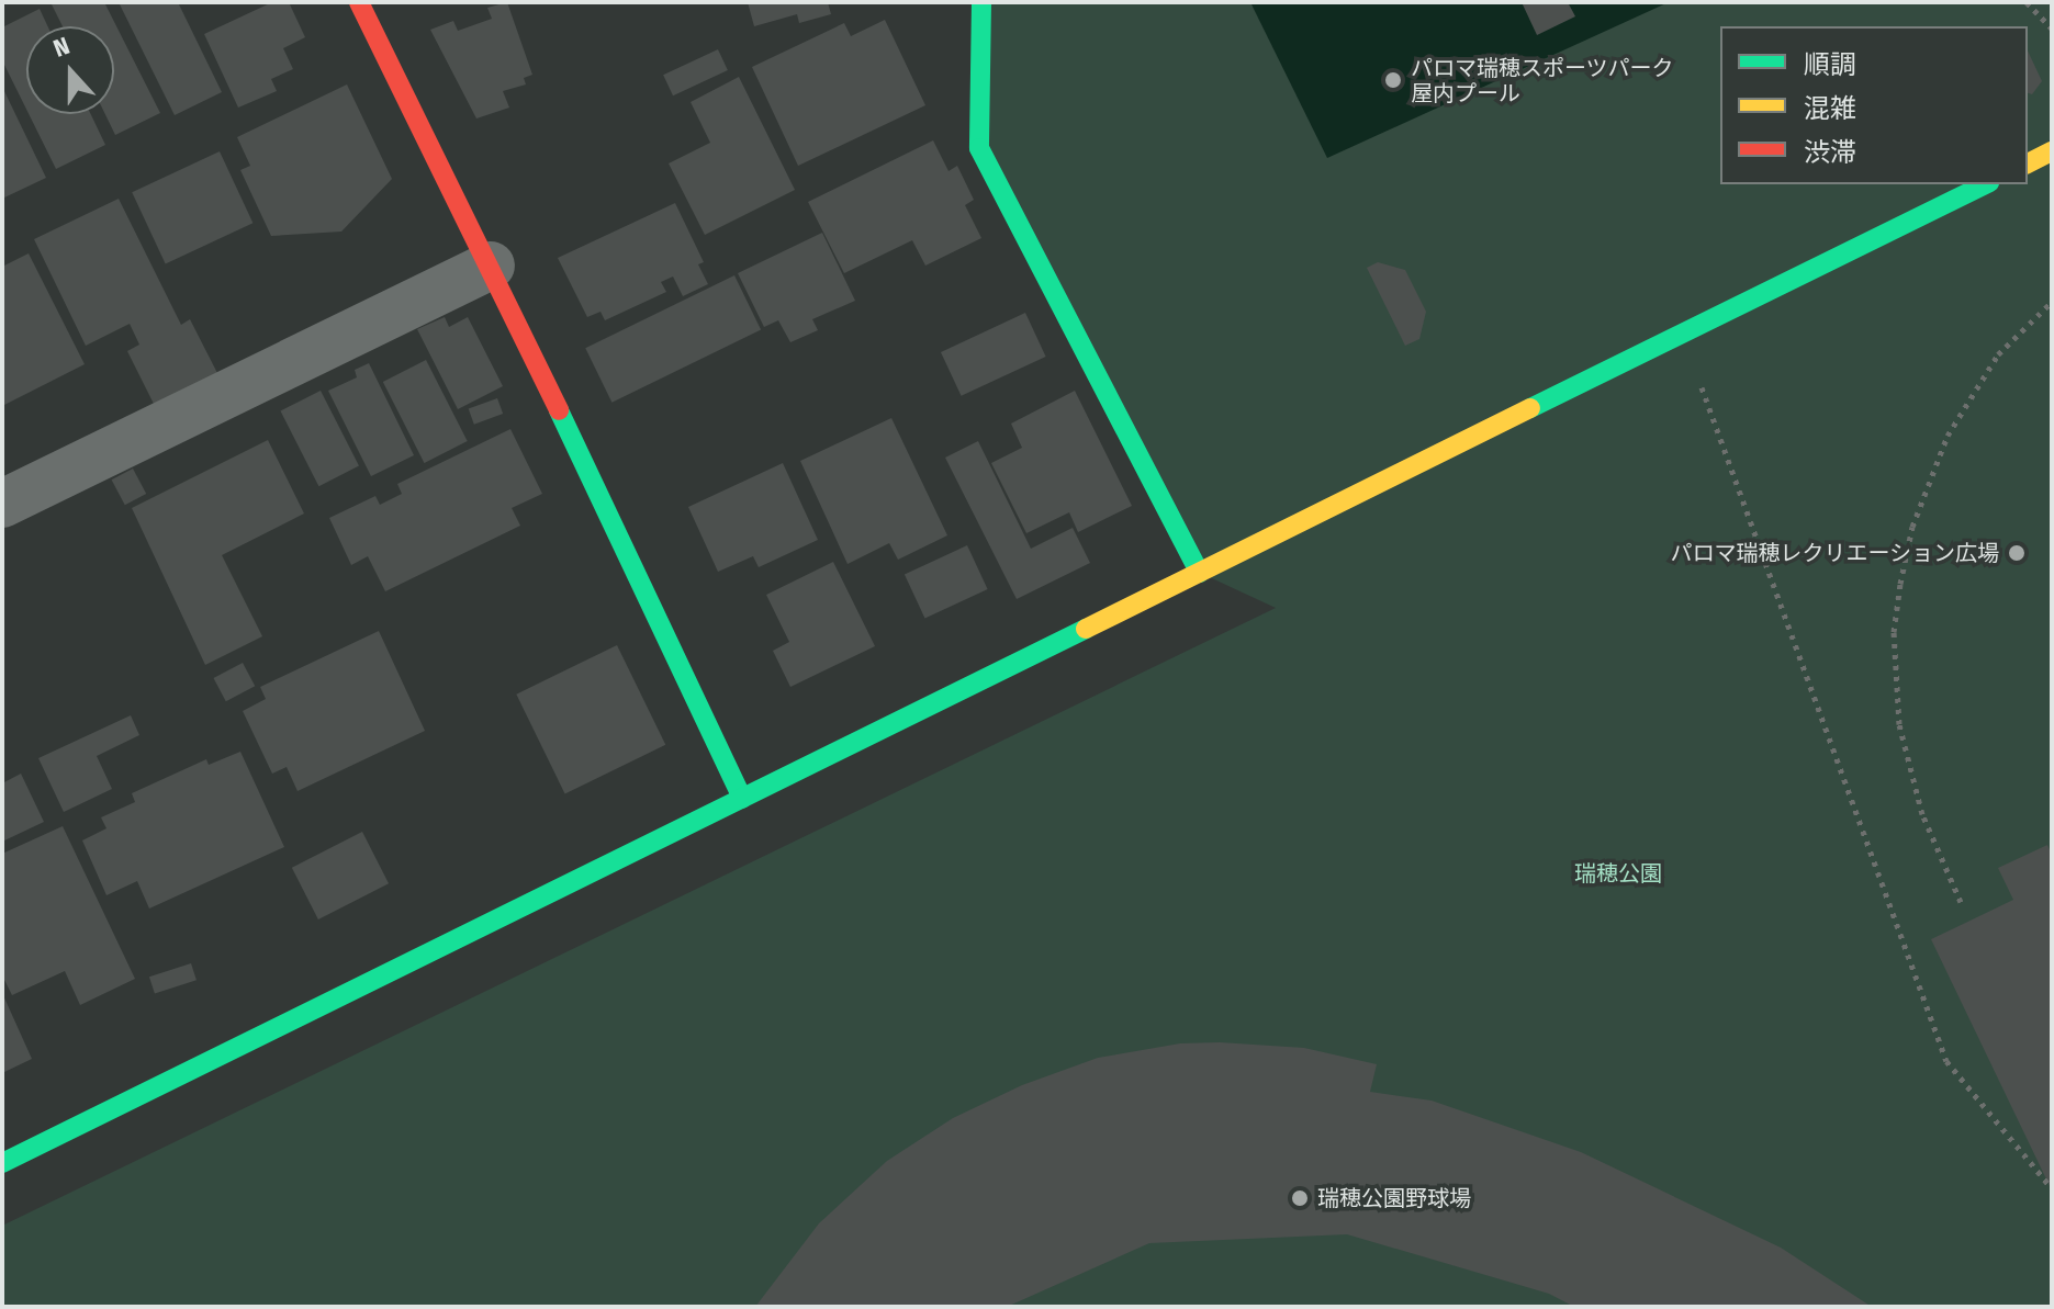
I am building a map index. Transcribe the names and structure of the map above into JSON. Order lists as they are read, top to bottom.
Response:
{
  "parks": ["瑞穂公園"],
  "places": ["パロマ瑞穂スポーツパーク 屋内プール", "パロマ瑞穂レクリエーション広場", "瑞穂公園野球場"],
  "legend": ["順調", "混雑", "渋滞"],
  "north": "top"
}
